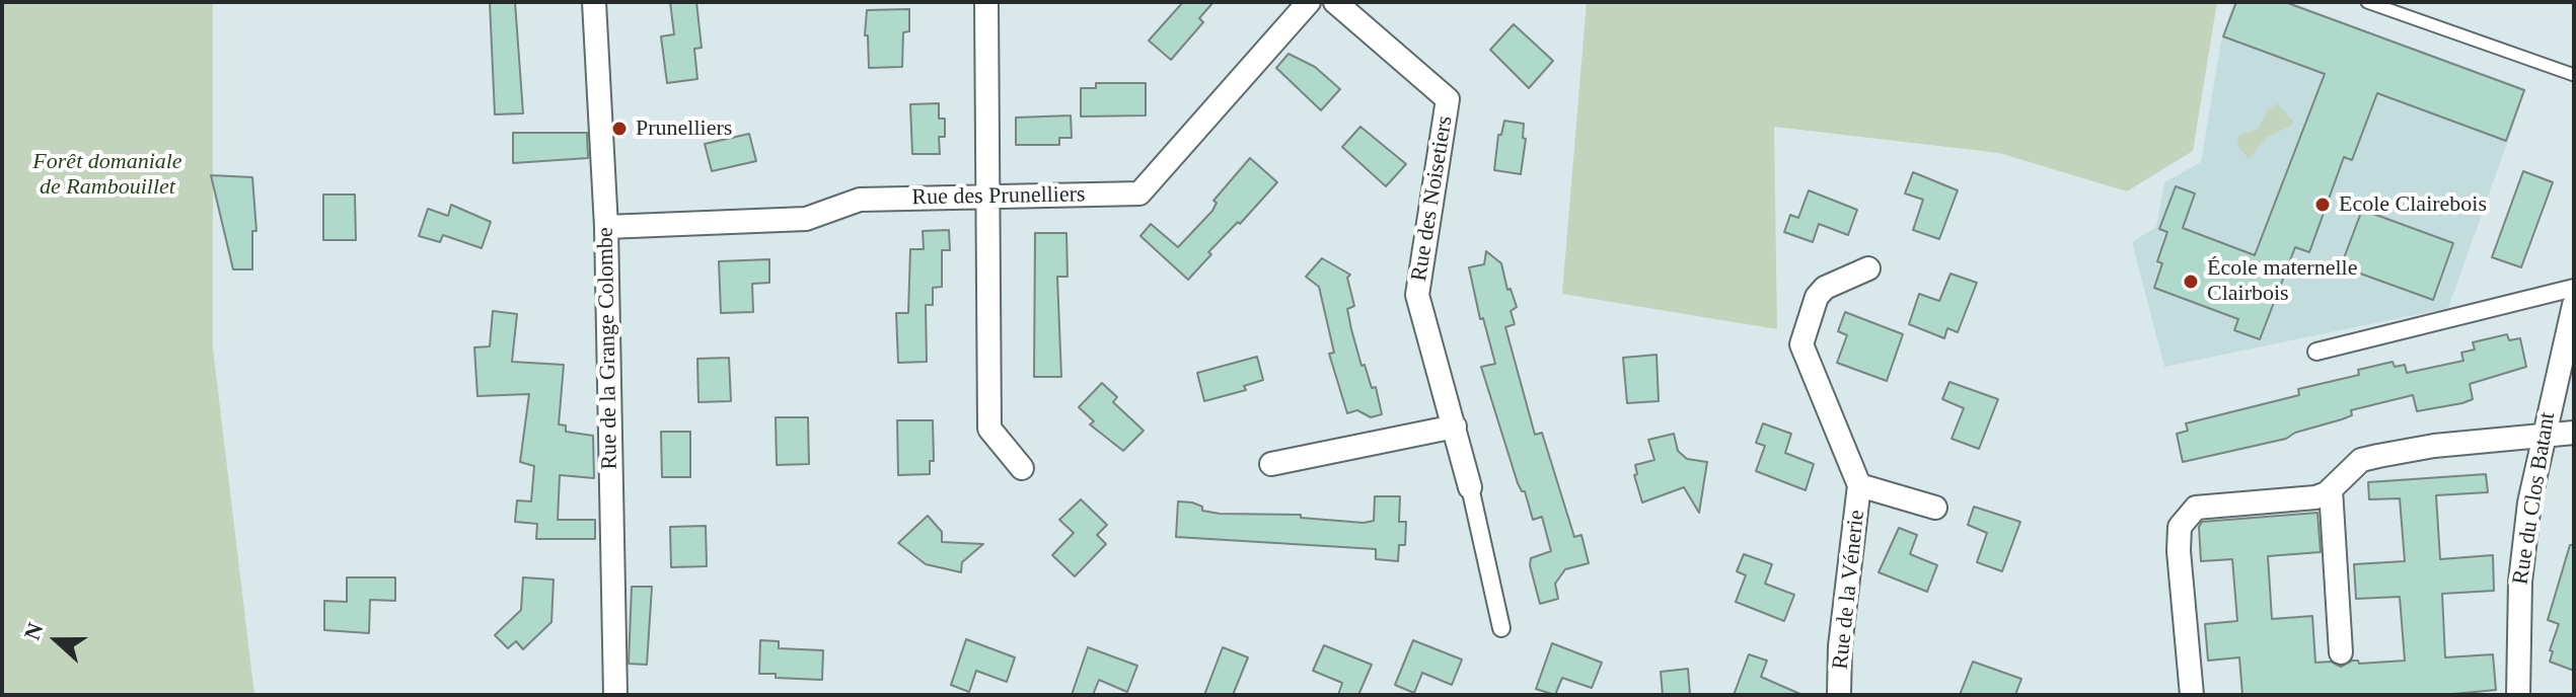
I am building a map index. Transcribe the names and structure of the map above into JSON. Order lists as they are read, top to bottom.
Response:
{
  "streets": {
    "street": [
      "Rue des Prunelliers",
      "Rue des Noisetiers",
      "Rue de la Grange Colombe",
      "Rue du Clos Batant",
      "Rue de la Vénerie"
    ]
  },
  "crossings": [
    ["Rue des Prunelliers", "Rue de la Grange Colombe"]
  ],
  "parks": ["Forêt domaniale de Rambouillet"],
  "places": ["Prunelliers", "Ecole Clairebois", "École maternelle Clairbois"],
  "north": "left"
}
